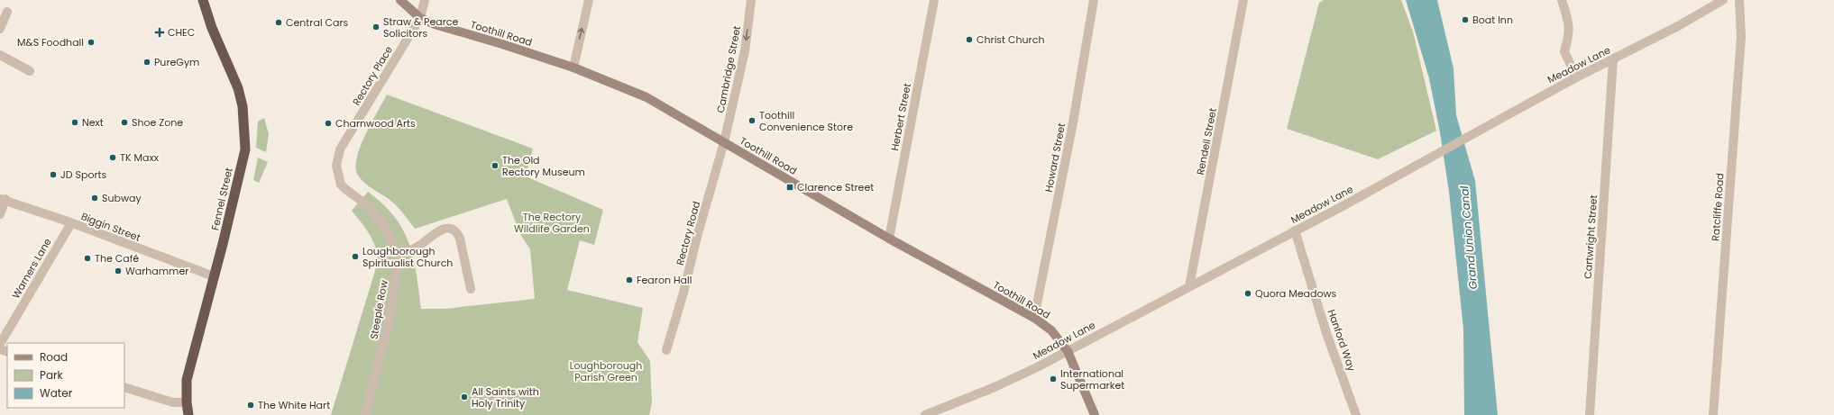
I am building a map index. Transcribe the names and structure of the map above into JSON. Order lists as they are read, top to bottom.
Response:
{
  "streets": {
    "highway": ["Fennel Street"],
    "main road": ["Toothill Road"],
    "street": [
      "Meadow Lane",
      "Cambridge Street",
      "Rectory Place",
      "Herbert Street",
      "Rendell Street",
      "Howard Street",
      "Ratcliffe Road",
      "Biggin Street",
      "Rectory Road",
      "Cartwright Street",
      "Warners Lane",
      "Steeple Row",
      "Hanford Way"
    ]
  },
  "crossings": [
    ["Toothill Road", "Meadow Lane"],
    ["Toothill Road", "Cambridge Street"],
    ["Toothill Road", "Rectory Place"],
    ["Toothill Road", "Herbert Street"],
    ["Toothill Road", "Howard Street"],
    ["Toothill Road", "Rectory Road"],
    ["Meadow Lane", "Rendell Street"],
    ["Meadow Lane", "Cartwright Street"],
    ["Meadow Lane", "Hanford Way"],
    ["Cambridge Street", "Rectory Road"],
    ["Rectory Place", "Steeple Row"],
    ["Fennel Street", "Biggin Street"],
    ["Biggin Street", "Warners Lane"]
  ],
  "one_way": ["Cambridge Street"],
  "water": ["Grand Union Canal"],
  "parks": ["The Rectory Wildlife Garden", "Loughborough Parish Green"],
  "places": {
    "other": [
      "Boat Inn",
      "Central Cars",
      "Straw & Pearce Solicitors",
      "Christ Church",
      "M&S Foodhall",
      "PureGym",
      "Toothill Convenience Store",
      "Next",
      "Shoe Zone",
      "Charnwood Arts",
      "TK Maxx",
      "The Old Rectory Museum",
      "JD Sports",
      "Subway",
      "Loughborough Spiritualist Church",
      "The Café",
      "Warhammer",
      "Fearon Hall",
      "Quora Meadows",
      "International Supermarket",
      "All Saints with Holy Trinity",
      "The White Hart"
    ],
    "health": ["CHEC"],
    "transit": ["Clarence Street"]
  },
  "legend": ["Road", "Park", "Water"]
}
